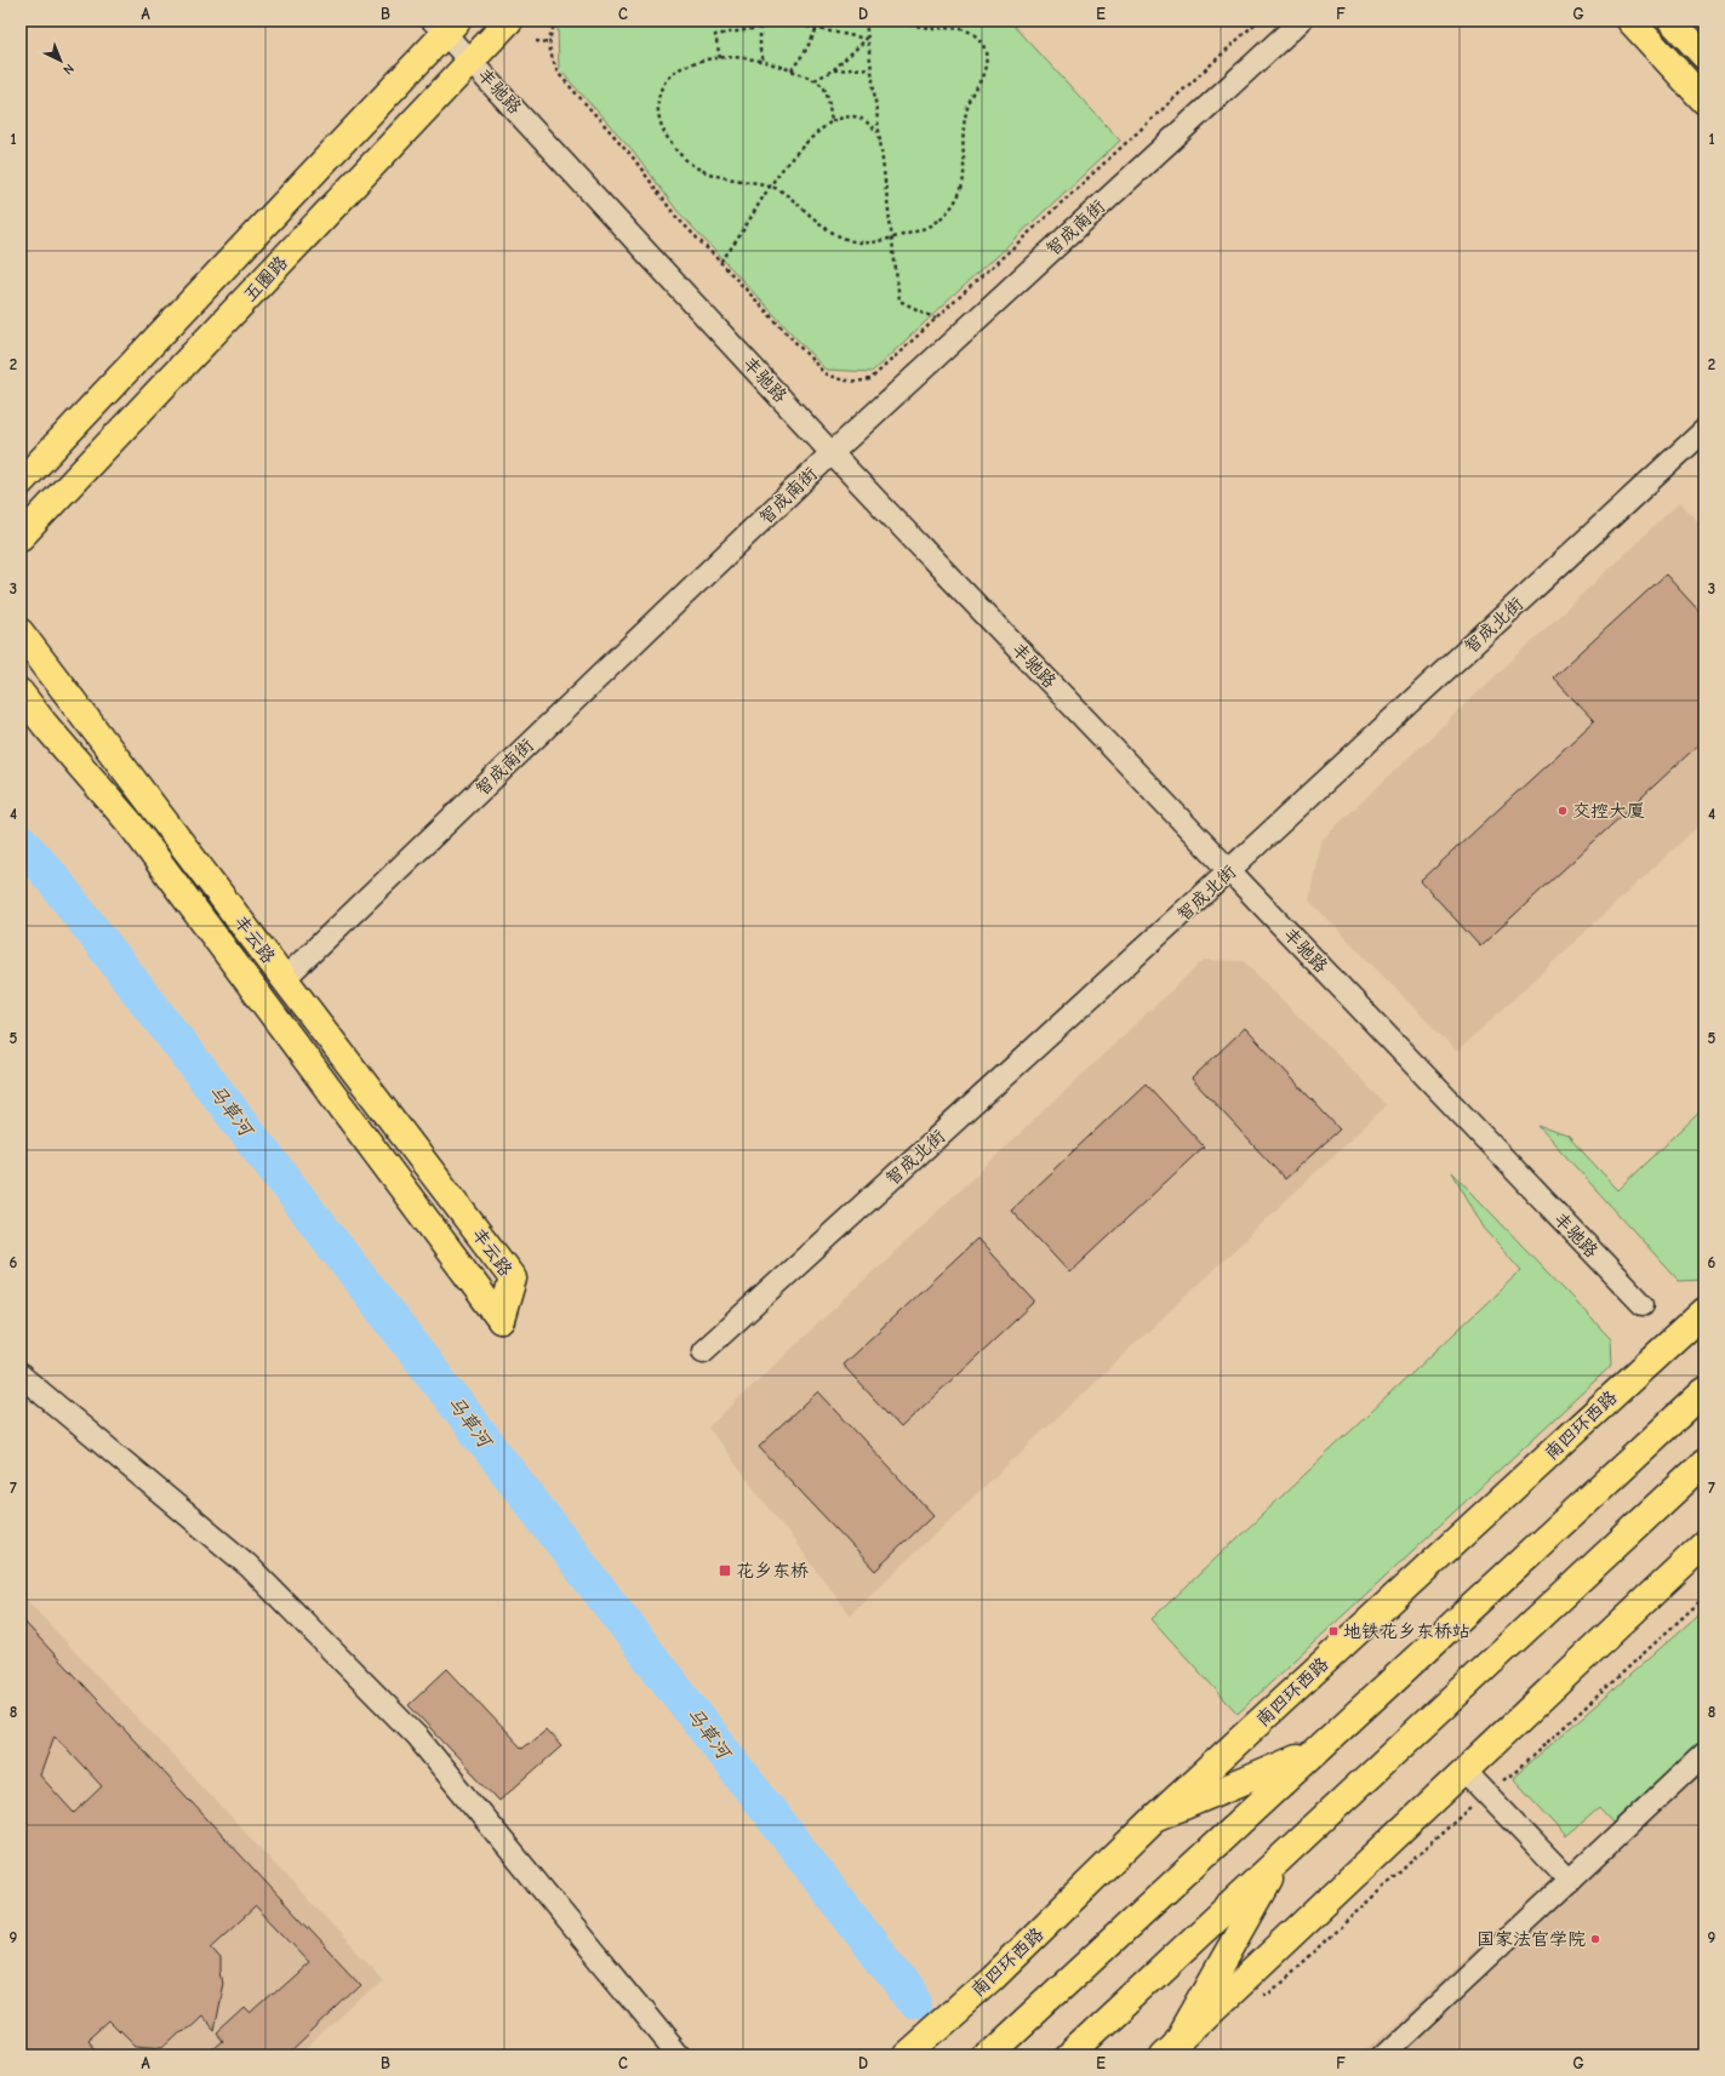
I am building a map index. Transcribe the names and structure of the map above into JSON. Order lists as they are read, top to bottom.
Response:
{
  "streets": {
    "main road": ["五圈路", "丰云路", "南四环西路"],
    "street": ["丰驰路", "智成南街", "智成北街"]
  },
  "crossings": [
    ["丰驰路", "智成南街"],
    ["丰驰路", "五圈路"],
    ["丰驰路", "智成北街"],
    ["智成南街", "丰云路"]
  ],
  "water": ["马草河"],
  "places": {
    "other": ["交控大厦", "国家法官学院"],
    "transit": ["花乡东桥", "地铁花乡东桥站"]
  },
  "north": "bottom right",
  "grid": {
    "columns": [
      "A",
      "B",
      "C",
      "D",
      "E",
      "F",
      "G"
    ],
    "rows": [
      "1",
      "2",
      "3",
      "4",
      "5",
      "6",
      "7",
      "8",
      "9"
    ]
  }
}
